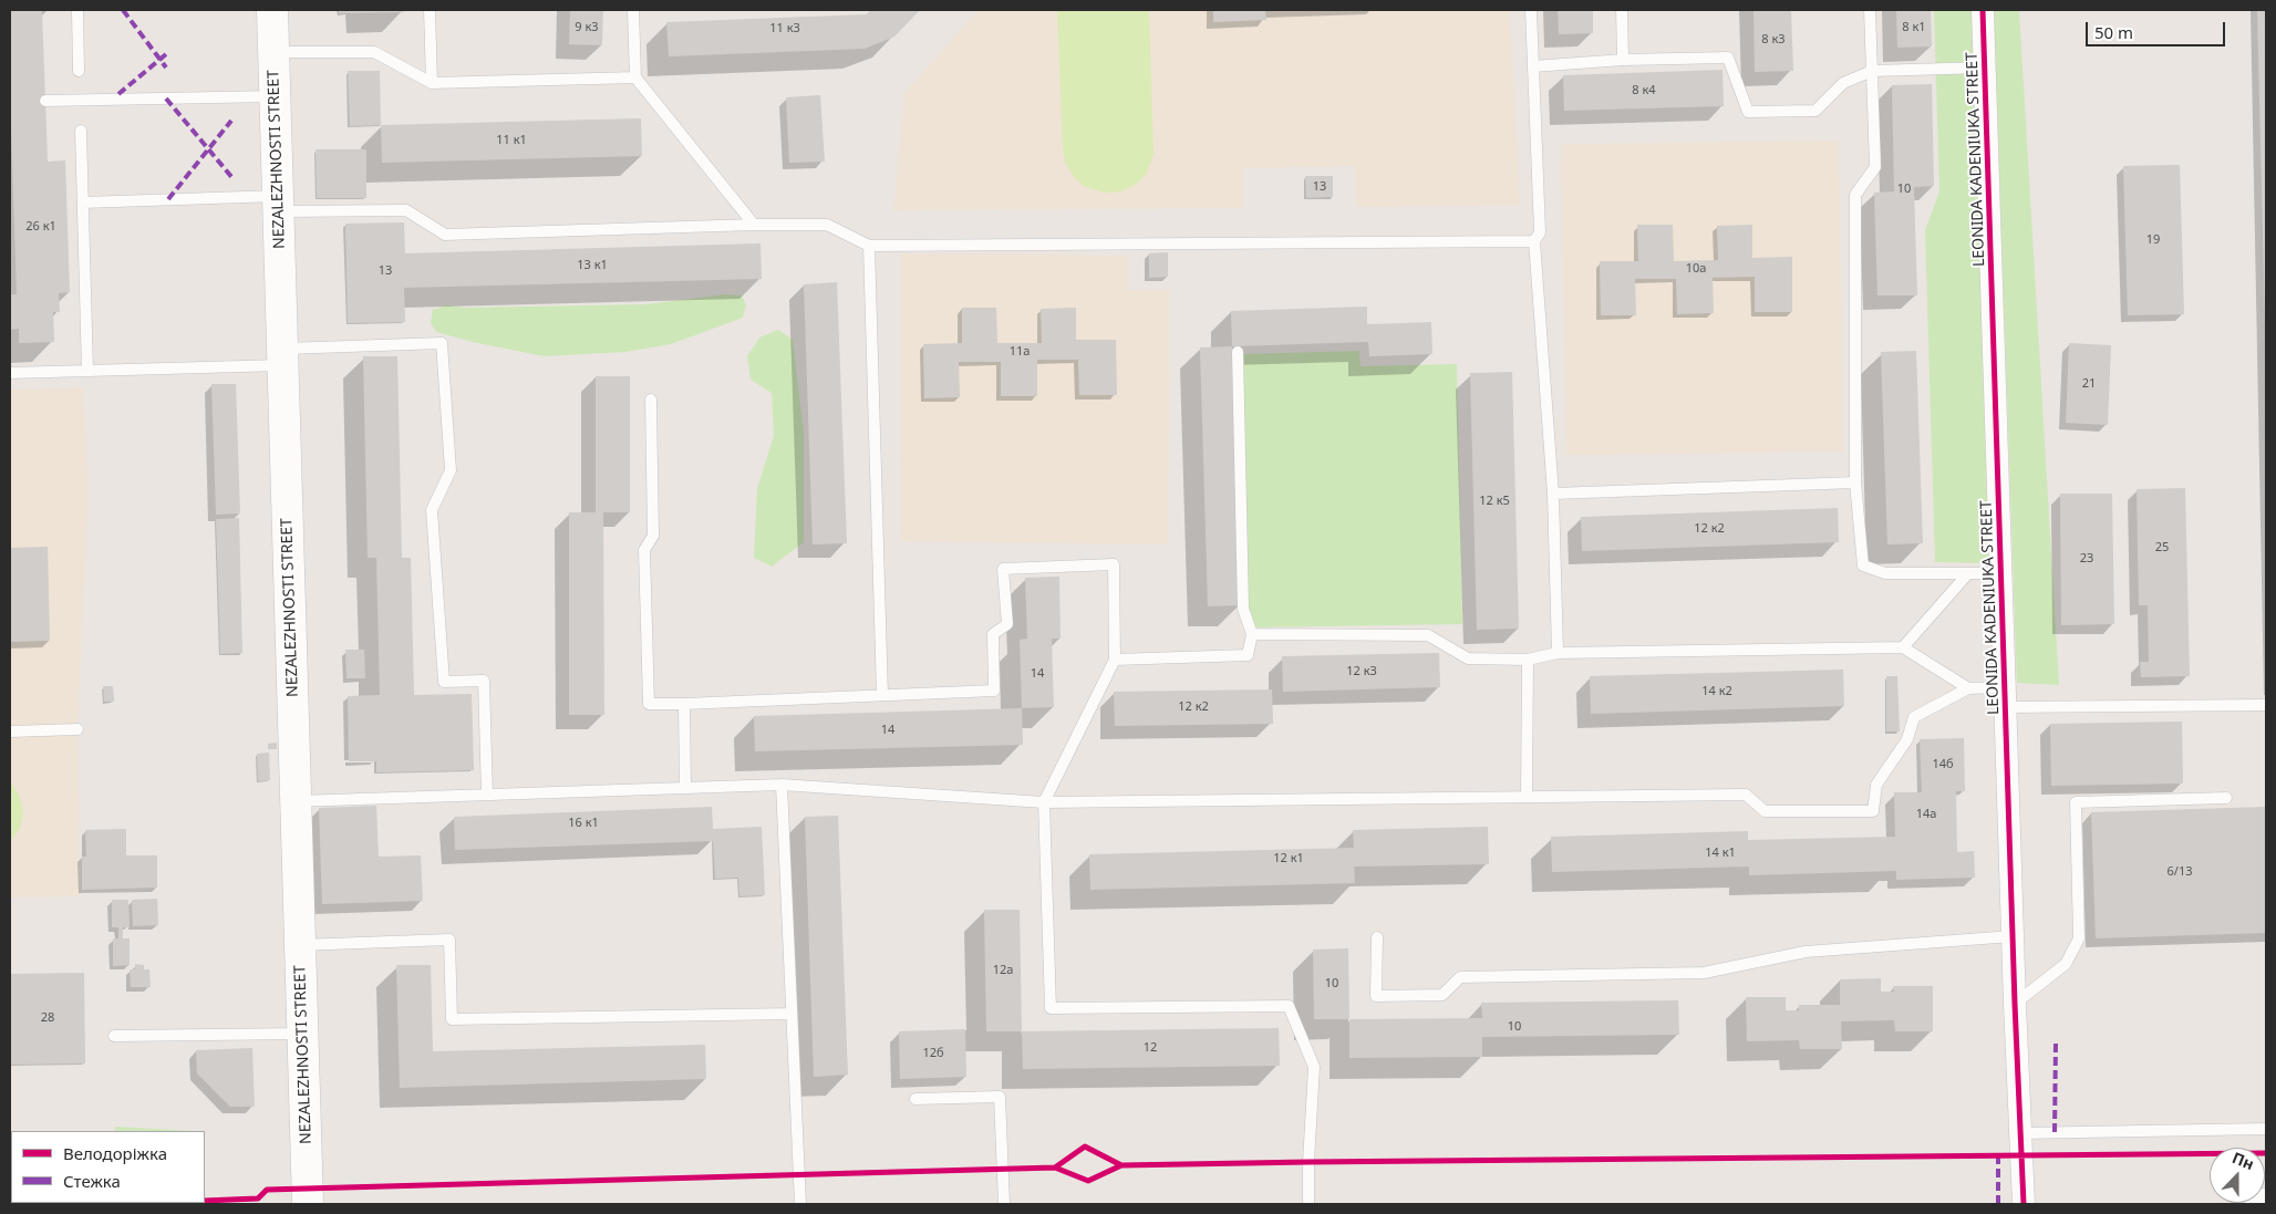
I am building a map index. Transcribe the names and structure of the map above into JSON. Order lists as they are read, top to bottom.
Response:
{
  "streets": {
    "main road": ["NEZALEZHNOSTI STREET"],
    "street": ["LEONIDA KADENIUKA STREET"]
  },
  "house_numbers": [
    "9 к3",
    "8 к1",
    "11 к3",
    "8 к3",
    "8 к4",
    "11 к1",
    "13",
    "10",
    "26 к1",
    "19",
    "13 к1",
    "10а",
    "13",
    "11а",
    "21",
    "12 к5",
    "12 к2",
    "25",
    "23",
    "12 к3",
    "14",
    "14 к2",
    "12 к2",
    "14",
    "14б",
    "14а",
    "16 к1",
    "14 к1",
    "12 к1",
    "6/13",
    "12а",
    "10",
    "28",
    "10",
    "12",
    "12б"
  ],
  "legend": ["Велодоріжка", "Стежка"],
  "scale_bar": "50 m",
  "north": "top"
}
